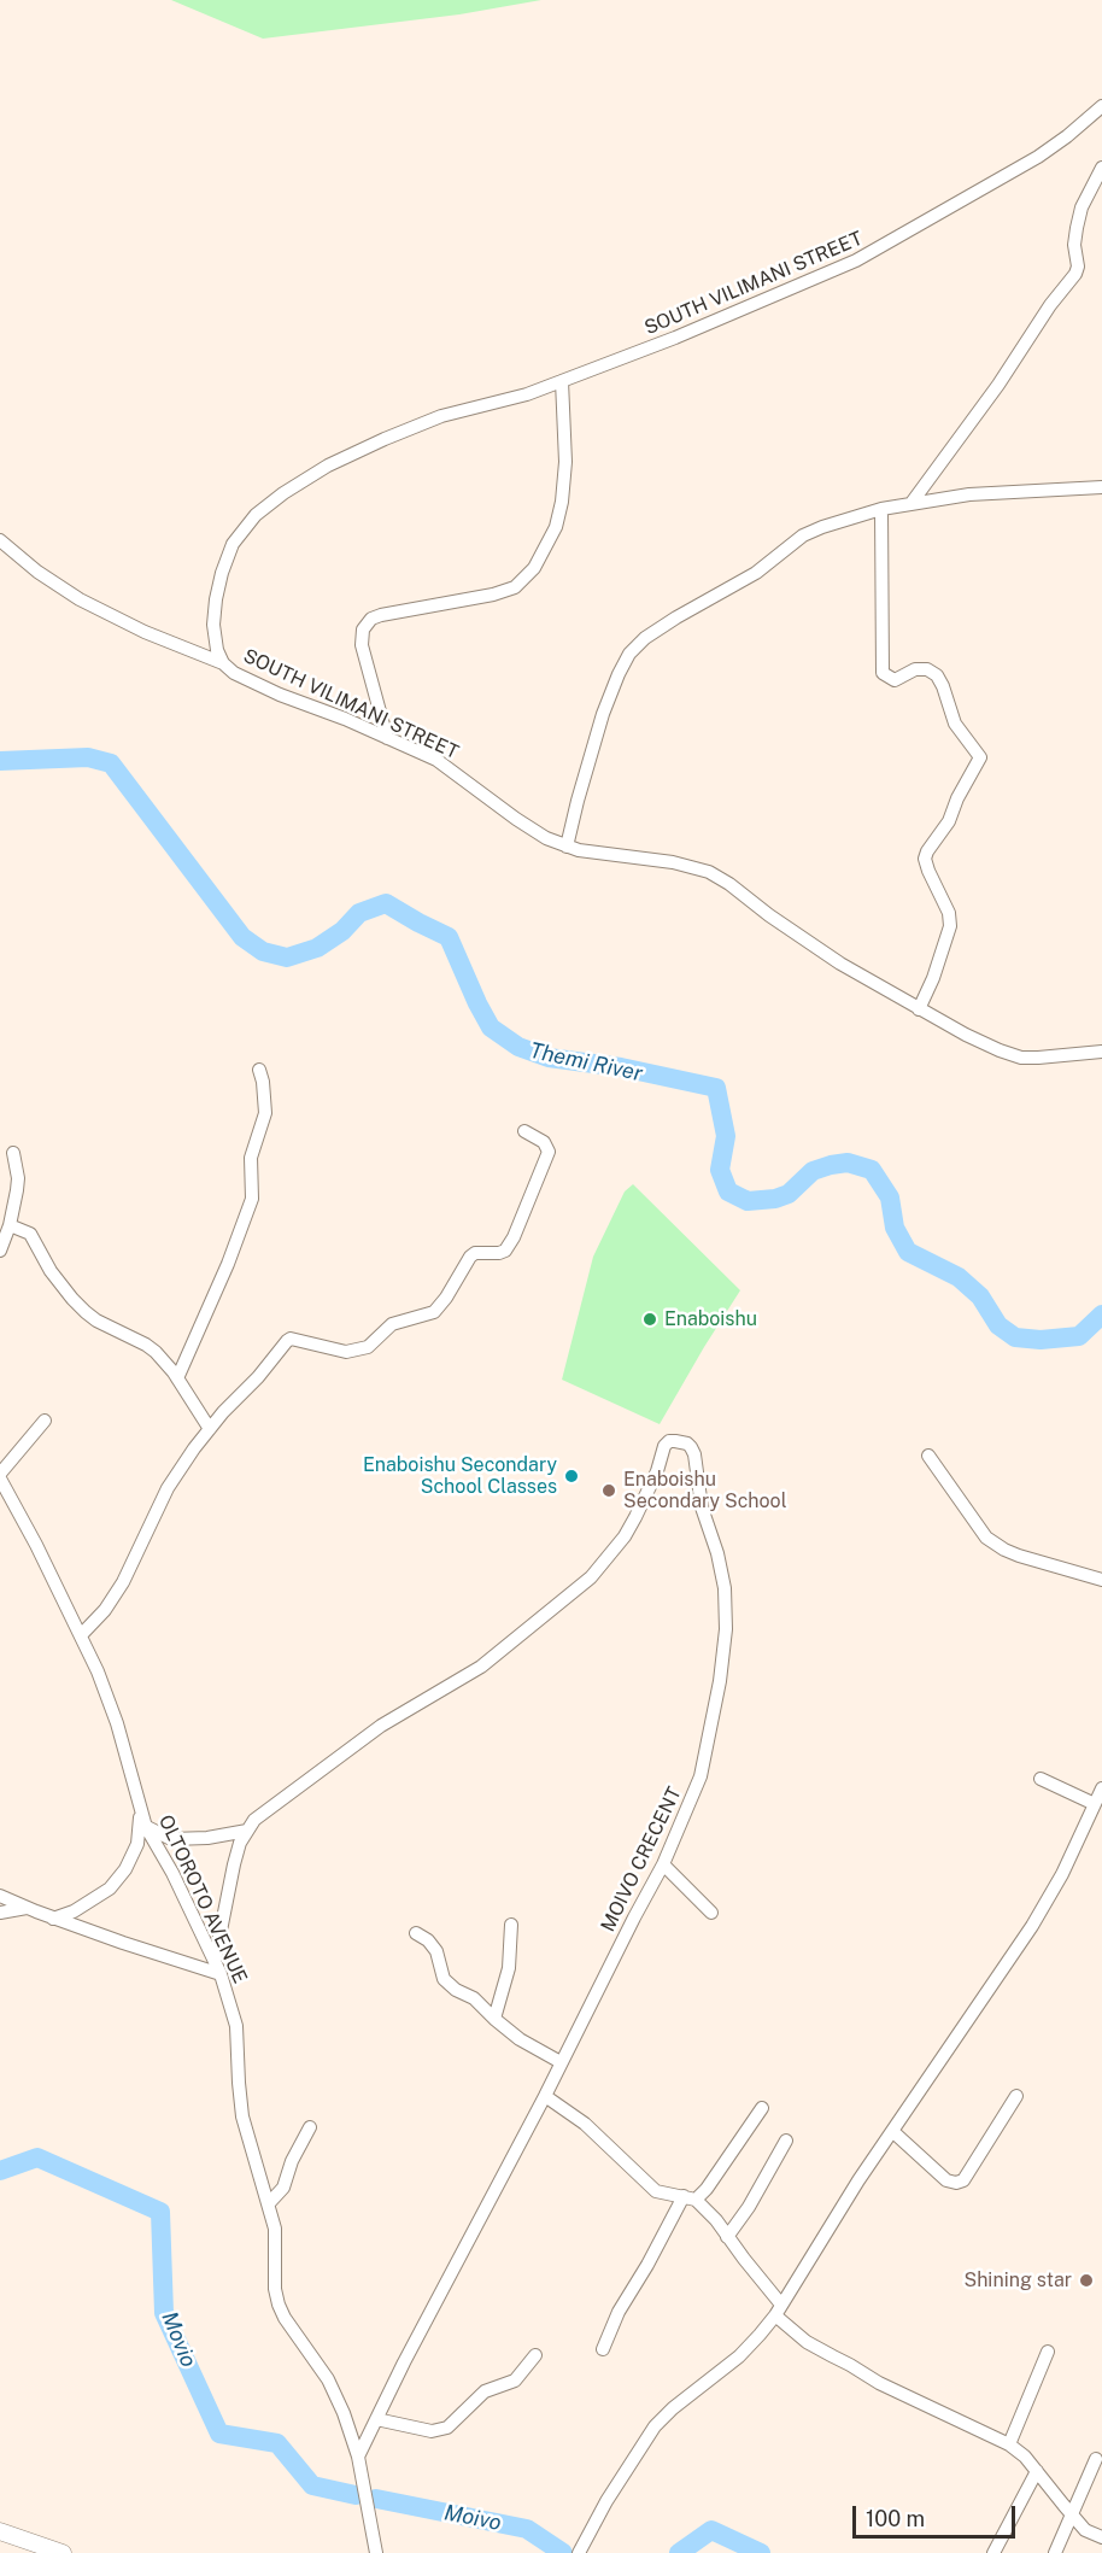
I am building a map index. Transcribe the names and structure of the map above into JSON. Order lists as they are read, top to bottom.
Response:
{
  "streets": {
    "street": ["SOUTH VILIMANI STREET", "MOIVO CRECENT", "OLTOROTO AVENUE"]
  },
  "crossings": [
    ["MOIVO CRECENT", "OLTOROTO AVENUE"]
  ],
  "water": ["Themi River", "Movio", "Moivo"],
  "places": [
    "Enaboishu",
    "Enaboishu Secondary School Classes",
    "Enaboishu Secondary School",
    "Shining star"
  ],
  "scale_bar": "100 m"
}
